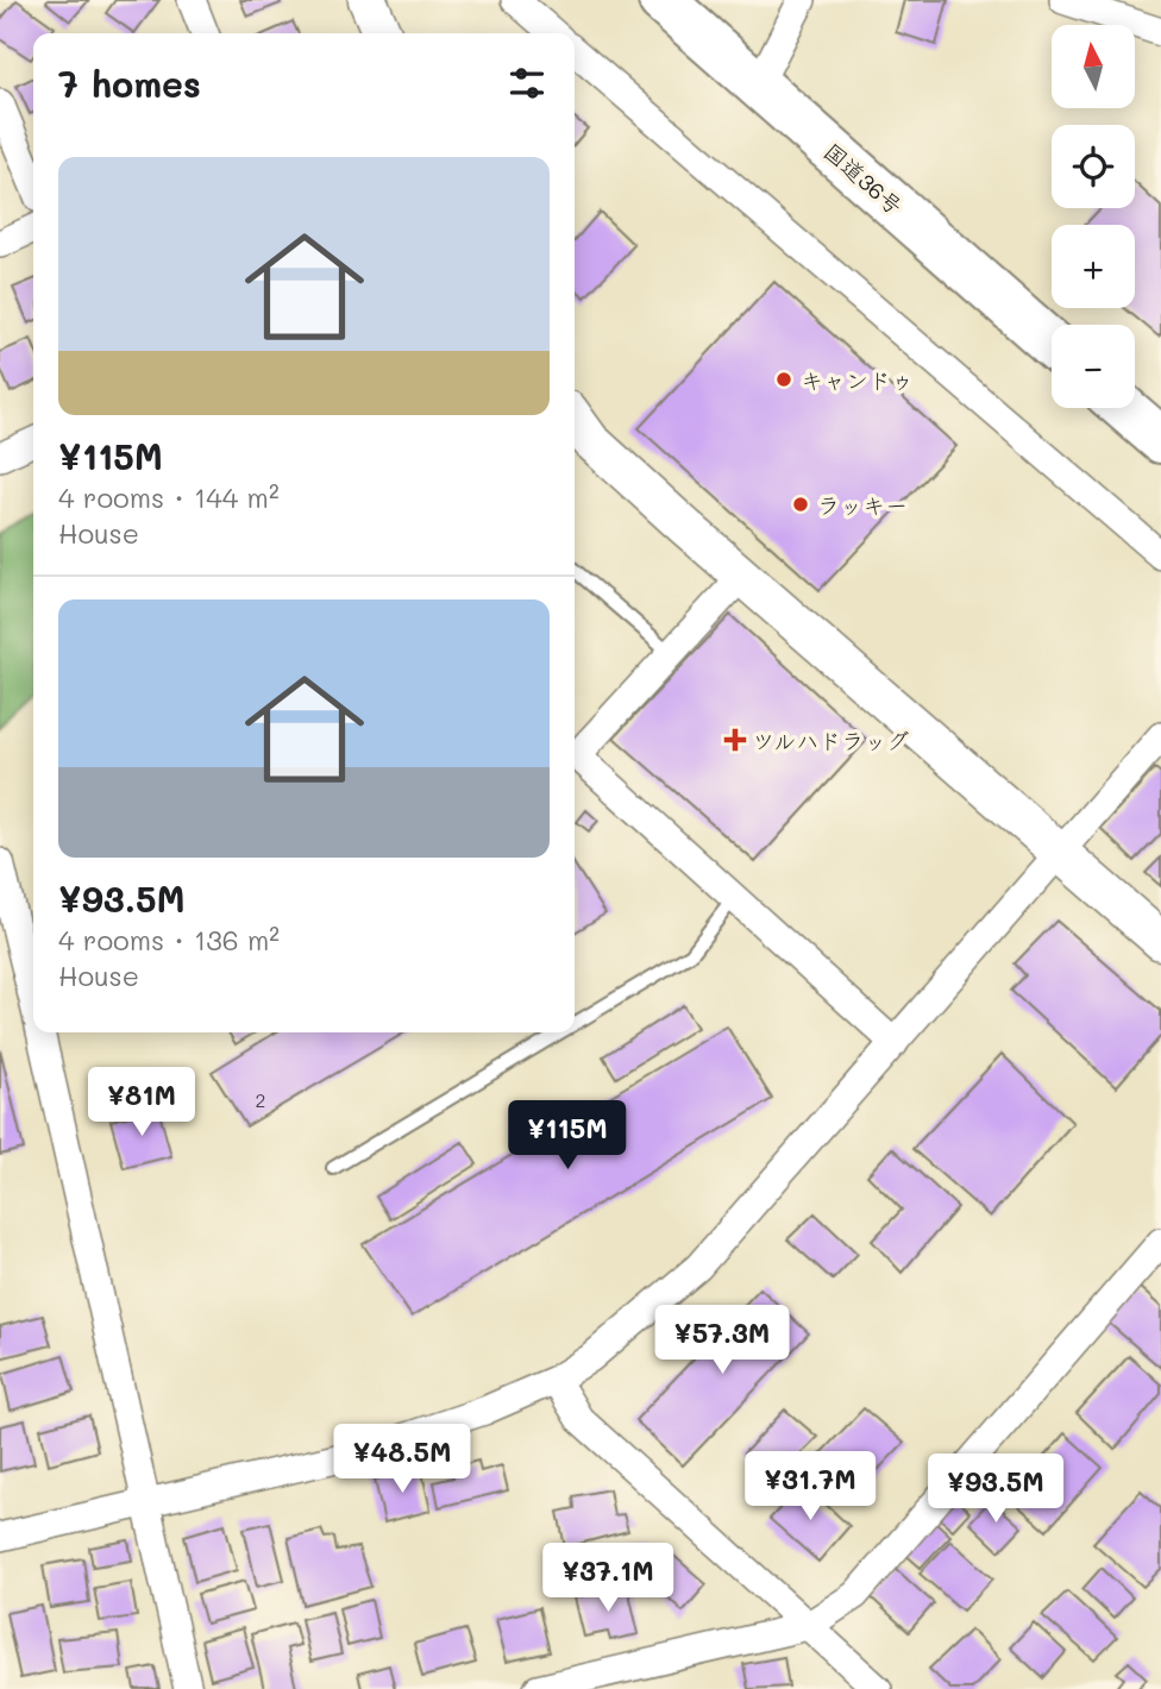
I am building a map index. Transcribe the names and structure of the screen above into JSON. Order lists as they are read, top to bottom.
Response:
{
  "streets": {
    "highway": ["国道36号"]
  },
  "places": {
    "other": ["キャンドゥ", "ラッキー"],
    "health": ["ツルハドラッグ"]
  },
  "house_numbers": ["2"],
  "north": "top",
  "page": {
    "map_buttons": ["+", "−"],
    "heading": "7 homes",
    "list": [
      {
        "name": "¥115M",
        "note": "4 rooms · 144 m² · House"
      },
      {
        "name": "¥93.5M",
        "note": "4 rooms · 136 m² · House"
      }
    ],
    "price": [
      "¥81M",
      "¥115M",
      "¥57.3M",
      "¥48.5M",
      "¥31.7M",
      "¥93.5M",
      "¥37.1M"
    ]
  }
}
